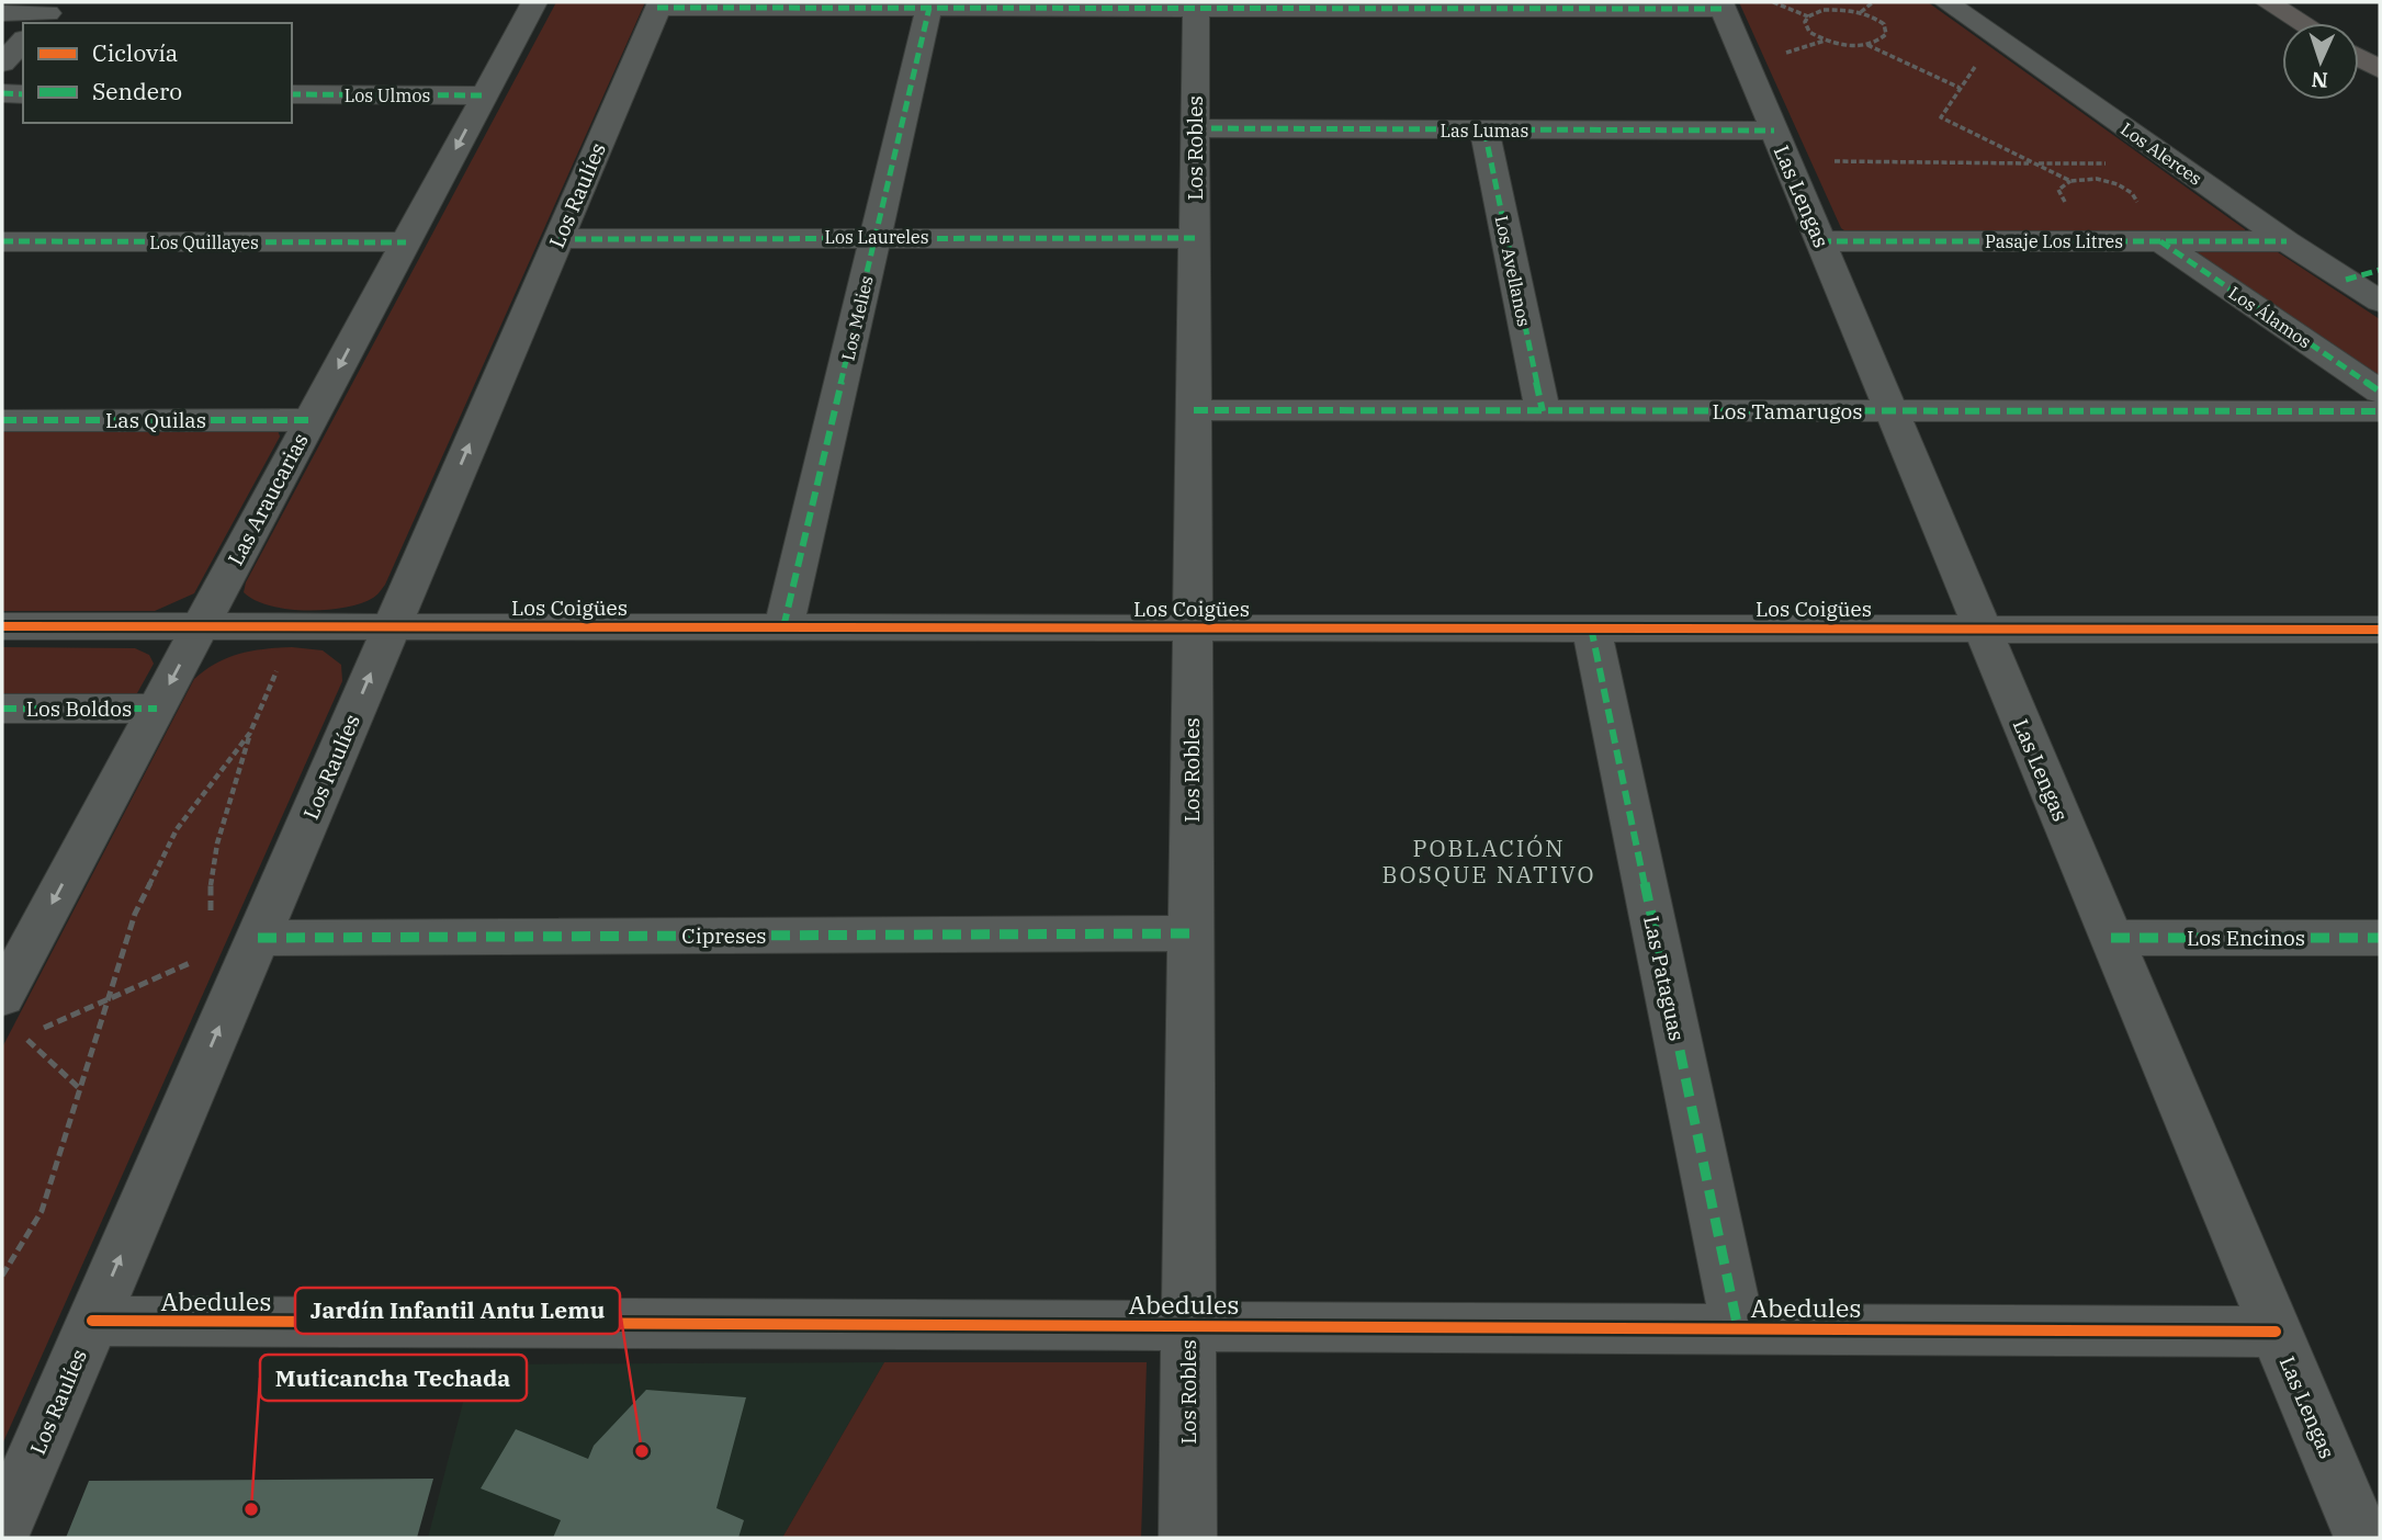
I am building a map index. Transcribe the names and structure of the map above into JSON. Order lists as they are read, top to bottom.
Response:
{
  "streets": {
    "street": [
      "Los Ulmos",
      "Las Lumas",
      "Los Robles",
      "Los Alerces",
      "Los Raulíes",
      "Las Lengas",
      "Los Laureles",
      "Pasaje Los Litres",
      "Los Quillayes",
      "Los Avellanos",
      "Los Álamos",
      "Los Melies",
      "Los Tamarugos",
      "Las Quilas",
      "Las Araucarias",
      "Los Coigües",
      "Los Boldos",
      "Cipreses",
      "Los Encinos",
      "Las Pataguas",
      "Abedules"
    ]
  },
  "crossings": [
    ["Los Ulmos", "Las Araucarias"],
    ["Las Lumas", "Los Robles"],
    ["Las Lumas", "Las Lengas"],
    ["Las Lumas", "Los Avellanos"],
    ["Los Robles", "Los Laureles"],
    ["Los Robles", "Los Tamarugos"],
    ["Los Robles", "Los Coigües"],
    ["Los Robles", "Cipreses"],
    ["Los Robles", "Abedules"],
    ["Los Alerces", "Pasaje Los Litres"],
    ["Los Raulíes", "Los Laureles"],
    ["Los Raulíes", "Los Coigües"],
    ["Los Raulíes", "Cipreses"],
    ["Los Raulíes", "Abedules"],
    ["Las Lengas", "Pasaje Los Litres"],
    ["Las Lengas", "Los Tamarugos"],
    ["Las Lengas", "Los Coigües"],
    ["Las Lengas", "Los Encinos"],
    ["Las Lengas", "Abedules"],
    ["Los Laureles", "Los Melies"],
    ["Pasaje Los Litres", "Los Álamos"],
    ["Los Quillayes", "Las Araucarias"],
    ["Los Avellanos", "Los Tamarugos"],
    ["Los Melies", "Los Coigües"],
    ["Las Quilas", "Las Araucarias"],
    ["Las Araucarias", "Los Coigües"],
    ["Las Araucarias", "Los Boldos"],
    ["Los Coigües", "Las Pataguas"],
    ["Las Pataguas", "Abedules"]
  ],
  "one_way": ["Los Raulíes", "Las Araucarias"],
  "districts": ["POBLACIÓN BOSQUE NATIVO"],
  "places": ["Jardín Infantil Antu Lemu", "Muticancha Techada"],
  "legend": ["Ciclovía", "Sendero"],
  "north": "bottom"
}
